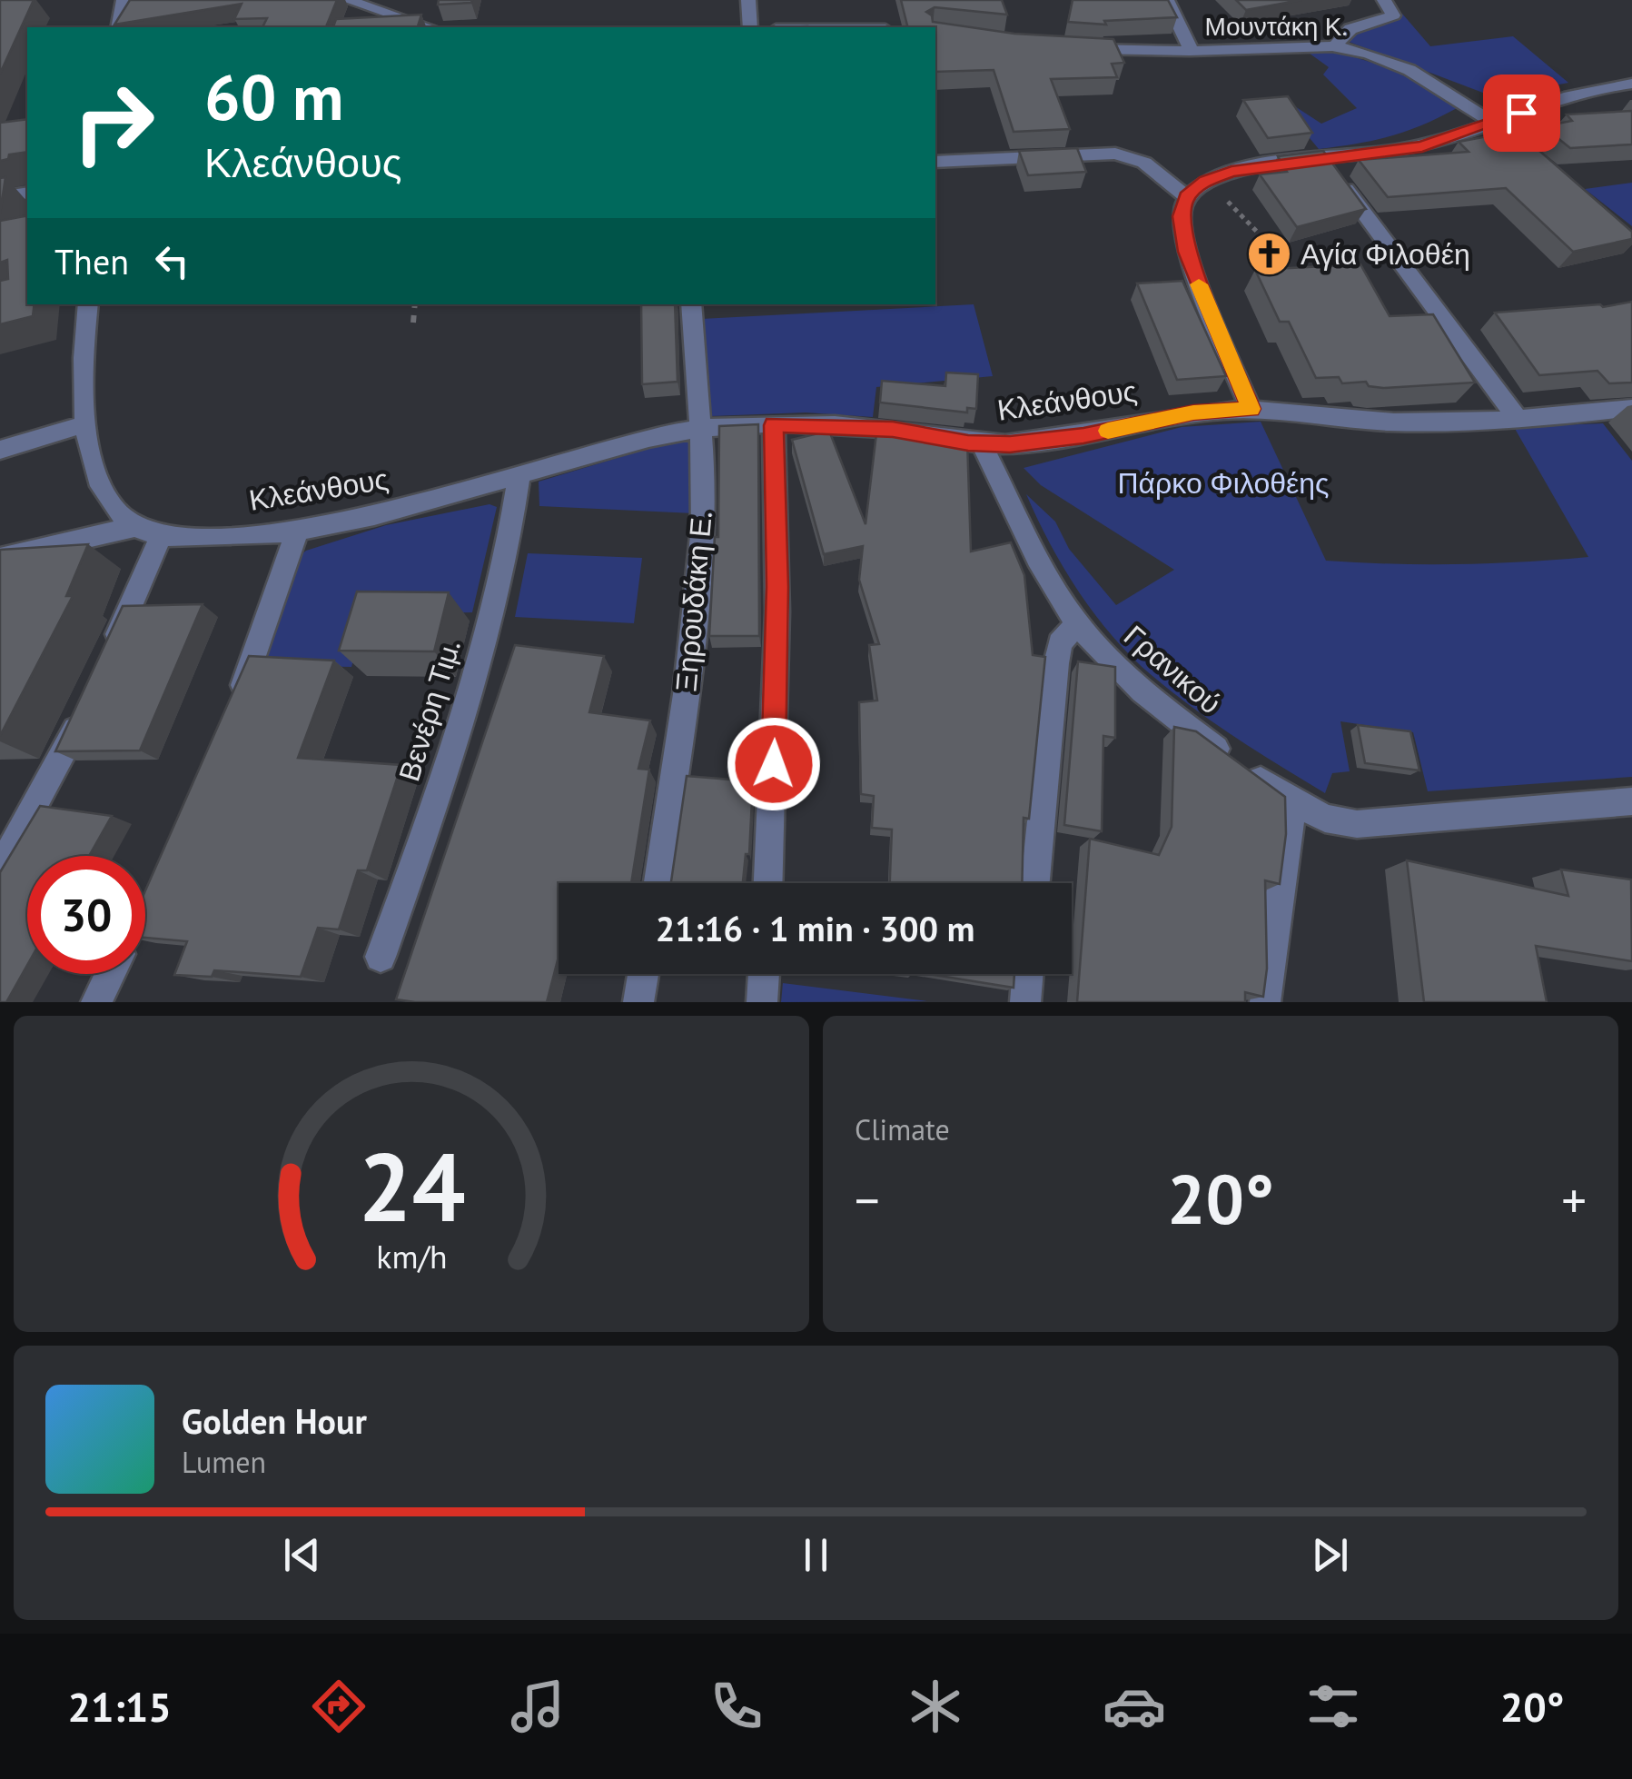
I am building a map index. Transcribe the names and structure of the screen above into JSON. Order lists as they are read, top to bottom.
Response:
{
  "streets": {
    "street": [
      "Μουντάκη Κ.",
      "Κλεάνθους",
      "Ξηρουδάκη Ε.",
      "Γρανικού",
      "Βενέρη Τιμ."
    ]
  },
  "crossings": [
    ["Κλεάνθους", "Ξηρουδάκη Ε."],
    ["Κλεάνθους", "Γρανικού"],
    ["Κλεάνθους", "Βενέρη Τιμ."]
  ],
  "parks": ["Πάρκο Φιλοθέης"],
  "places": {
    "church": ["Αγία Φιλοθέη"]
  },
  "page": {
    "turn": ["60 m", "Κλεάνθους"],
    "then": "Then",
    "limit": "30",
    "trip": "21:16 · 1 min · 300 m",
    "tile": "Climate",
    "heat": ["−", "20°", "+"],
    "song": ["Golden Hour", "Lumen"],
    "tabs": ["21:15", "20°"],
    "gauge": ["24", "km/h"]
  }
}
